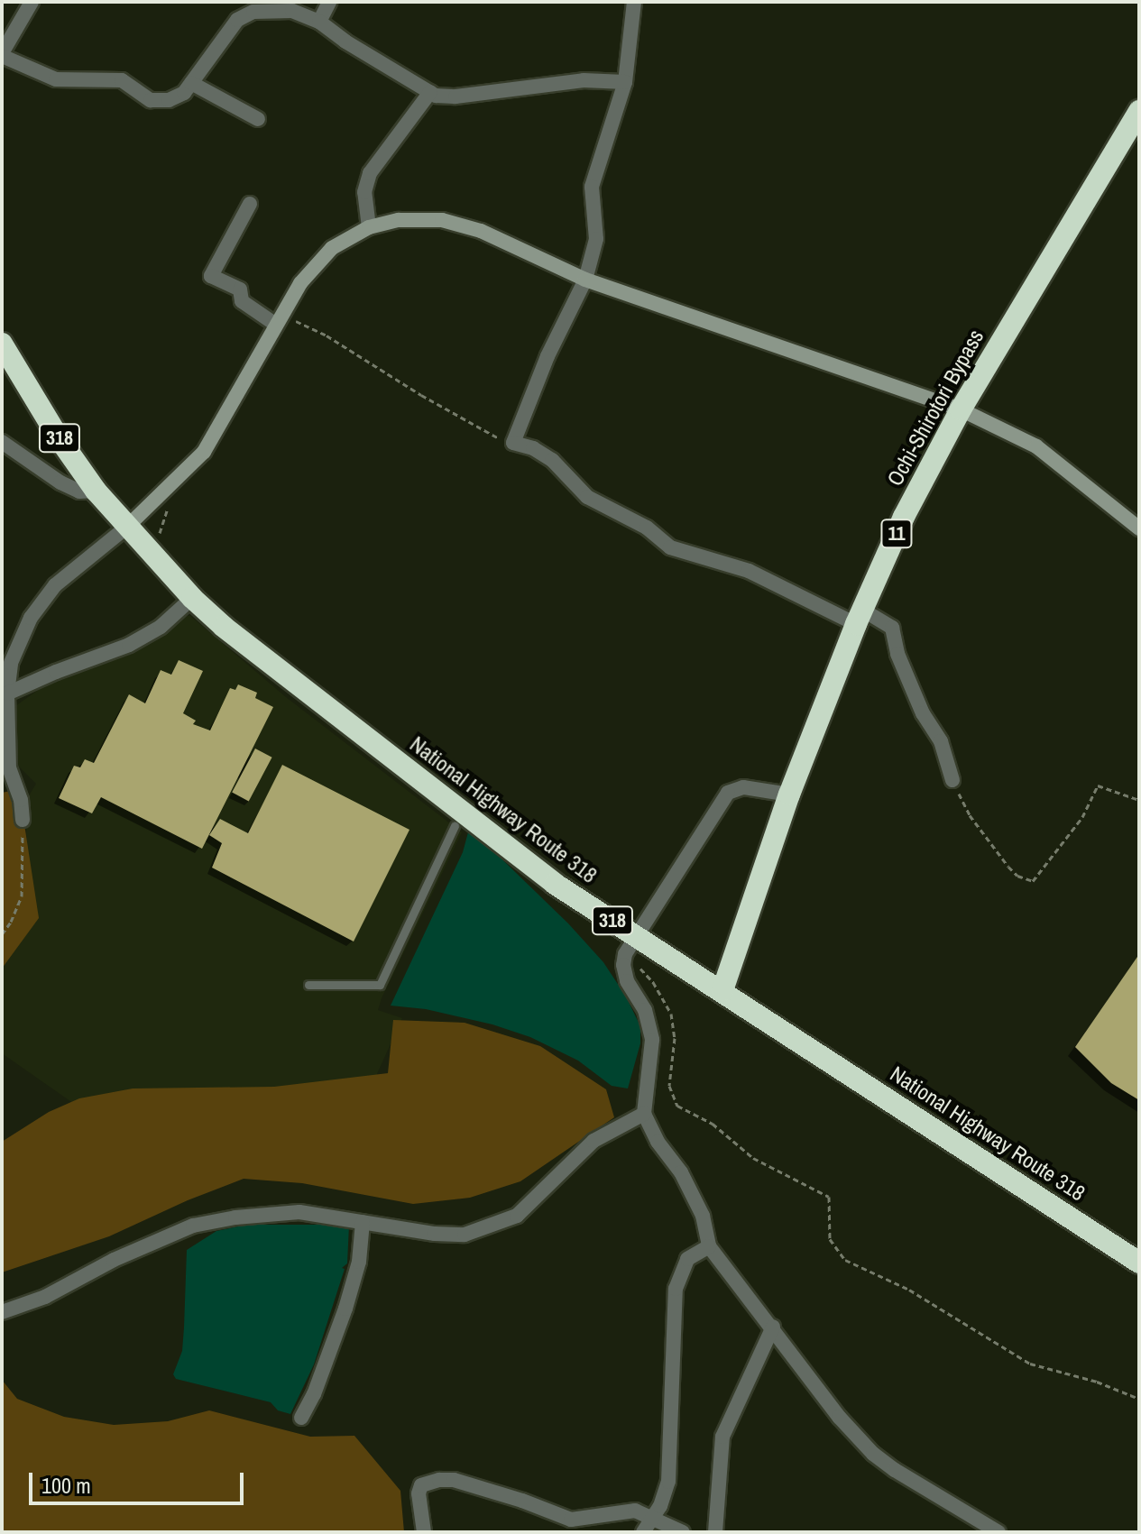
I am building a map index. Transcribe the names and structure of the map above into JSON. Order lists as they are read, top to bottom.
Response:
{
  "streets": {
    "highway": [
      "Ochi-Shirotori Bypass",
      "318",
      "11",
      "National Highway Route 318"
    ]
  },
  "crossings": [
    ["Ochi-Shirotori Bypass", "National Highway Route 318"]
  ],
  "scale_bar": "100 m"
}
